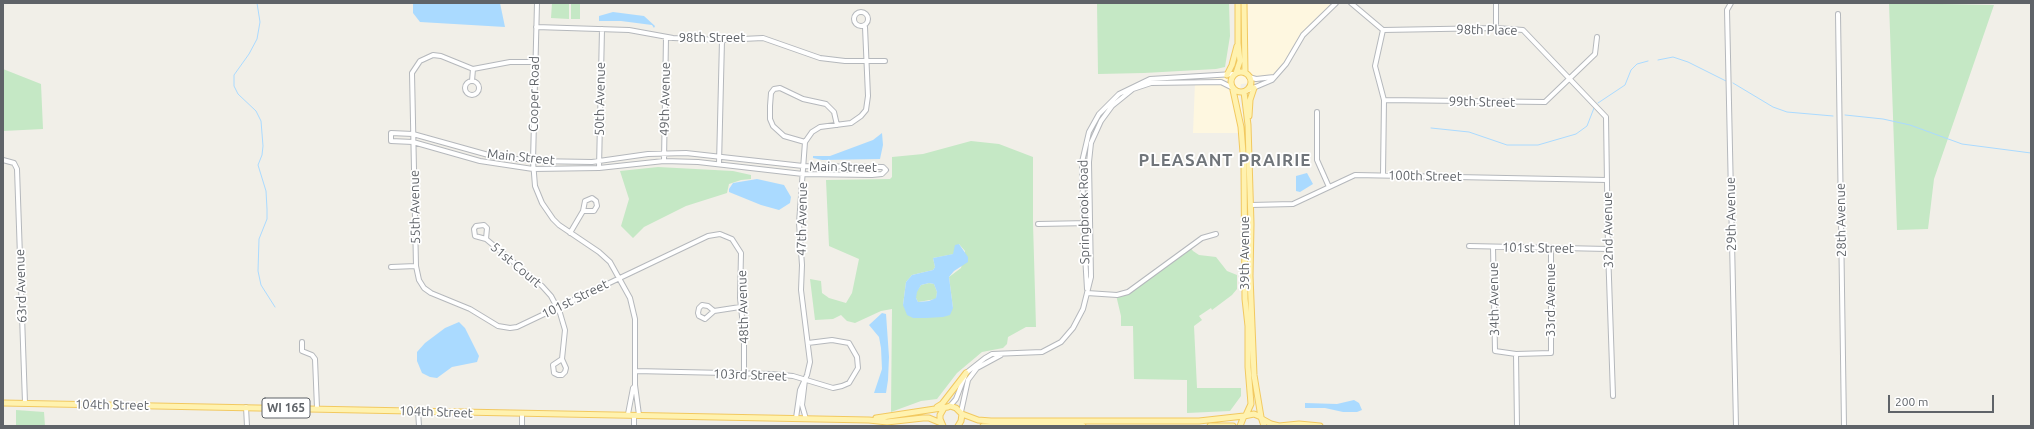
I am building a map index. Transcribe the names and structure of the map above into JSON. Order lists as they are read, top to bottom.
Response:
{
  "streets": {
    "main road": ["39th Avenue", "104th Street", "WI 165"],
    "street": [
      "98th Place",
      "98th Street",
      "Cooper Road",
      "50th Avenue",
      "49th Avenue",
      "99th Street",
      "Main Street",
      "100th Street",
      "55th Avenue",
      "Springbrook Road",
      "29th Avenue",
      "47th Avenue",
      "28th Avenue",
      "32nd Avenue",
      "101st Street",
      "51st Court",
      "63rd Avenue",
      "34th Avenue",
      "33rd Avenue",
      "48th Avenue",
      "103rd Street"
    ]
  },
  "crossings": [
    ["98th Place", "99th Street"],
    ["98th Place", "32nd Avenue"],
    ["98th Street", "Cooper Road"],
    ["98th Street", "50th Avenue"],
    ["98th Street", "49th Avenue"],
    ["Cooper Road", "Main Street"],
    ["Cooper Road", "101st Street"],
    ["Cooper Road", "103rd Street"],
    ["Cooper Road", "104th Street"],
    ["50th Avenue", "Main Street"],
    ["49th Avenue", "Main Street"],
    ["99th Street", "32nd Avenue"],
    ["Main Street", "55th Avenue"],
    ["Main Street", "47th Avenue"],
    ["100th Street", "32nd Avenue"],
    ["100th Street", "39th Avenue"],
    ["55th Avenue", "101st Street"],
    ["Springbrook Road", "39th Avenue"],
    ["47th Avenue", "103rd Street"],
    ["32nd Avenue", "101st Street"],
    ["101st Street", "51st Court"],
    ["101st Street", "34th Avenue"],
    ["101st Street", "33rd Avenue"],
    ["101st Street", "48th Avenue"],
    ["63rd Avenue", "104th Street"],
    ["34th Avenue", "33rd Avenue"],
    ["48th Avenue", "103rd Street"]
  ],
  "districts": ["PLEASANT PRAIRIE"],
  "scale_bar": "200 m"
}
